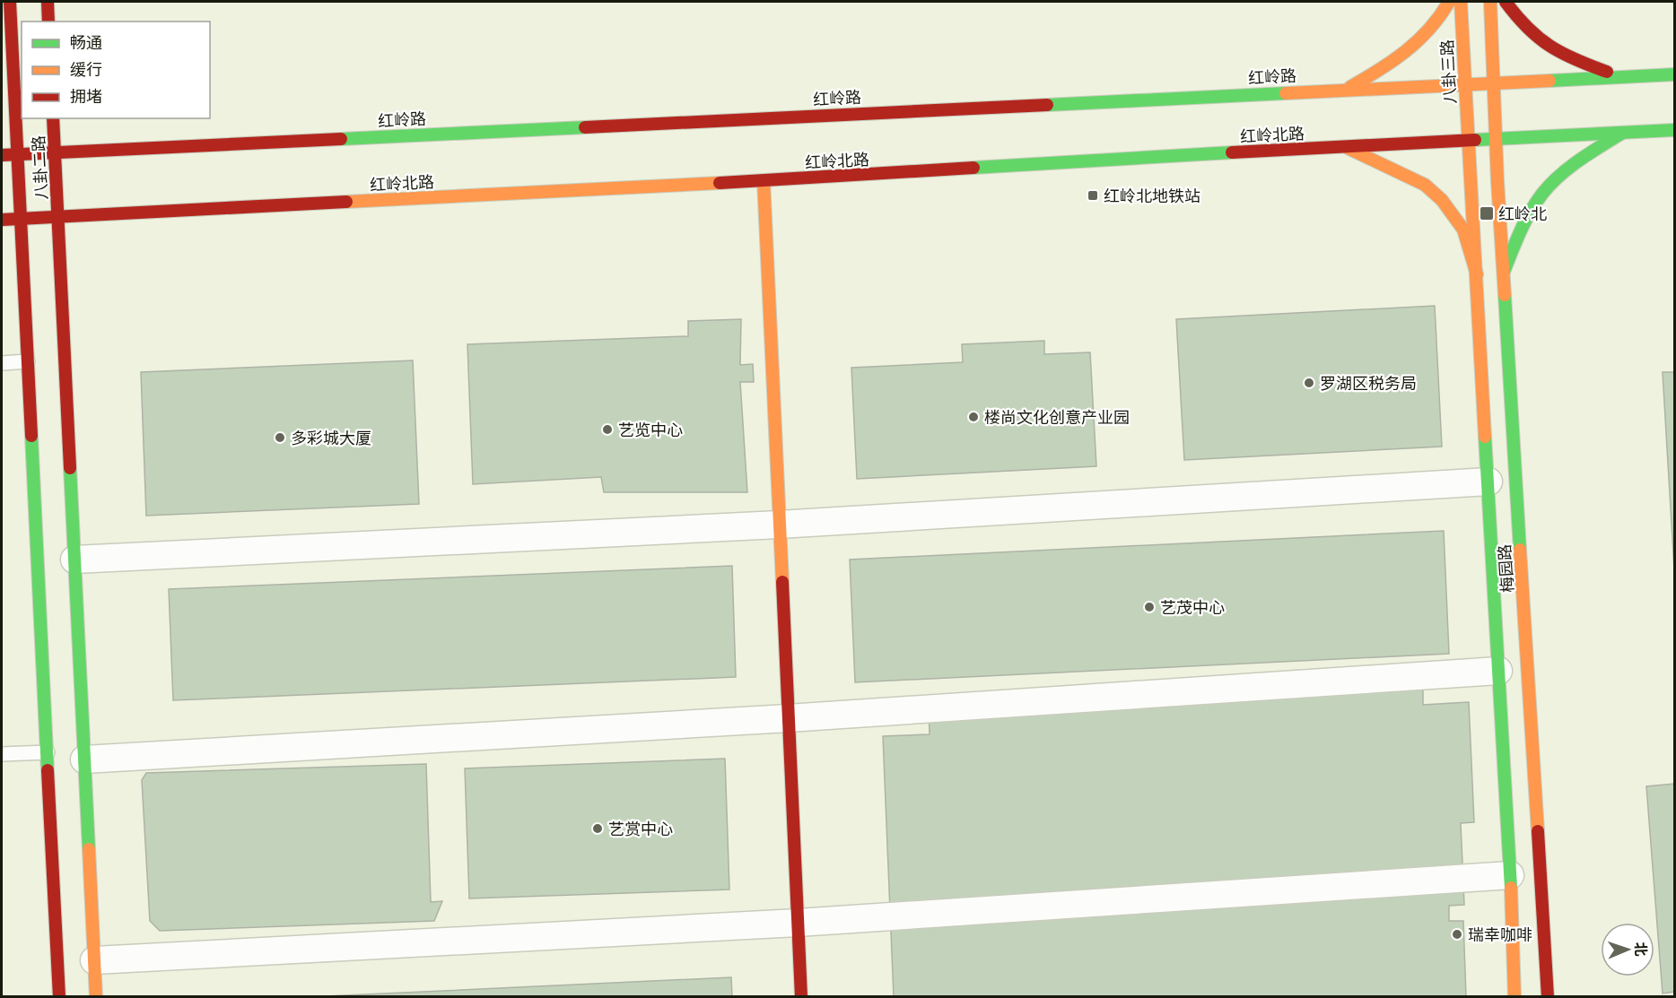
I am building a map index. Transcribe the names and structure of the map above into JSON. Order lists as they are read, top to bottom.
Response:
{
  "streets": {
    "main road": [
      "八卦三路",
      "红岭路",
      "红岭北路",
      "八卦二路",
      "梅园路"
    ]
  },
  "crossings": [
    ["八卦三路", "红岭路"],
    ["八卦三路", "红岭北路"],
    ["八卦三路", "梅园路"],
    ["红岭路", "八卦二路"],
    ["红岭北路", "八卦二路"],
    ["红岭北路", "梅园路"]
  ],
  "places": {
    "transit": ["红岭北地铁站", "红岭北"],
    "other": [
      "罗湖区税务局",
      "楼尚文化创意产业园",
      "艺览中心",
      "多彩城大厦",
      "艺茂中心",
      "艺赏中心",
      "瑞幸咖啡"
    ]
  },
  "legend": ["畅通", "缓行", "拥堵"],
  "north": "right"
}
